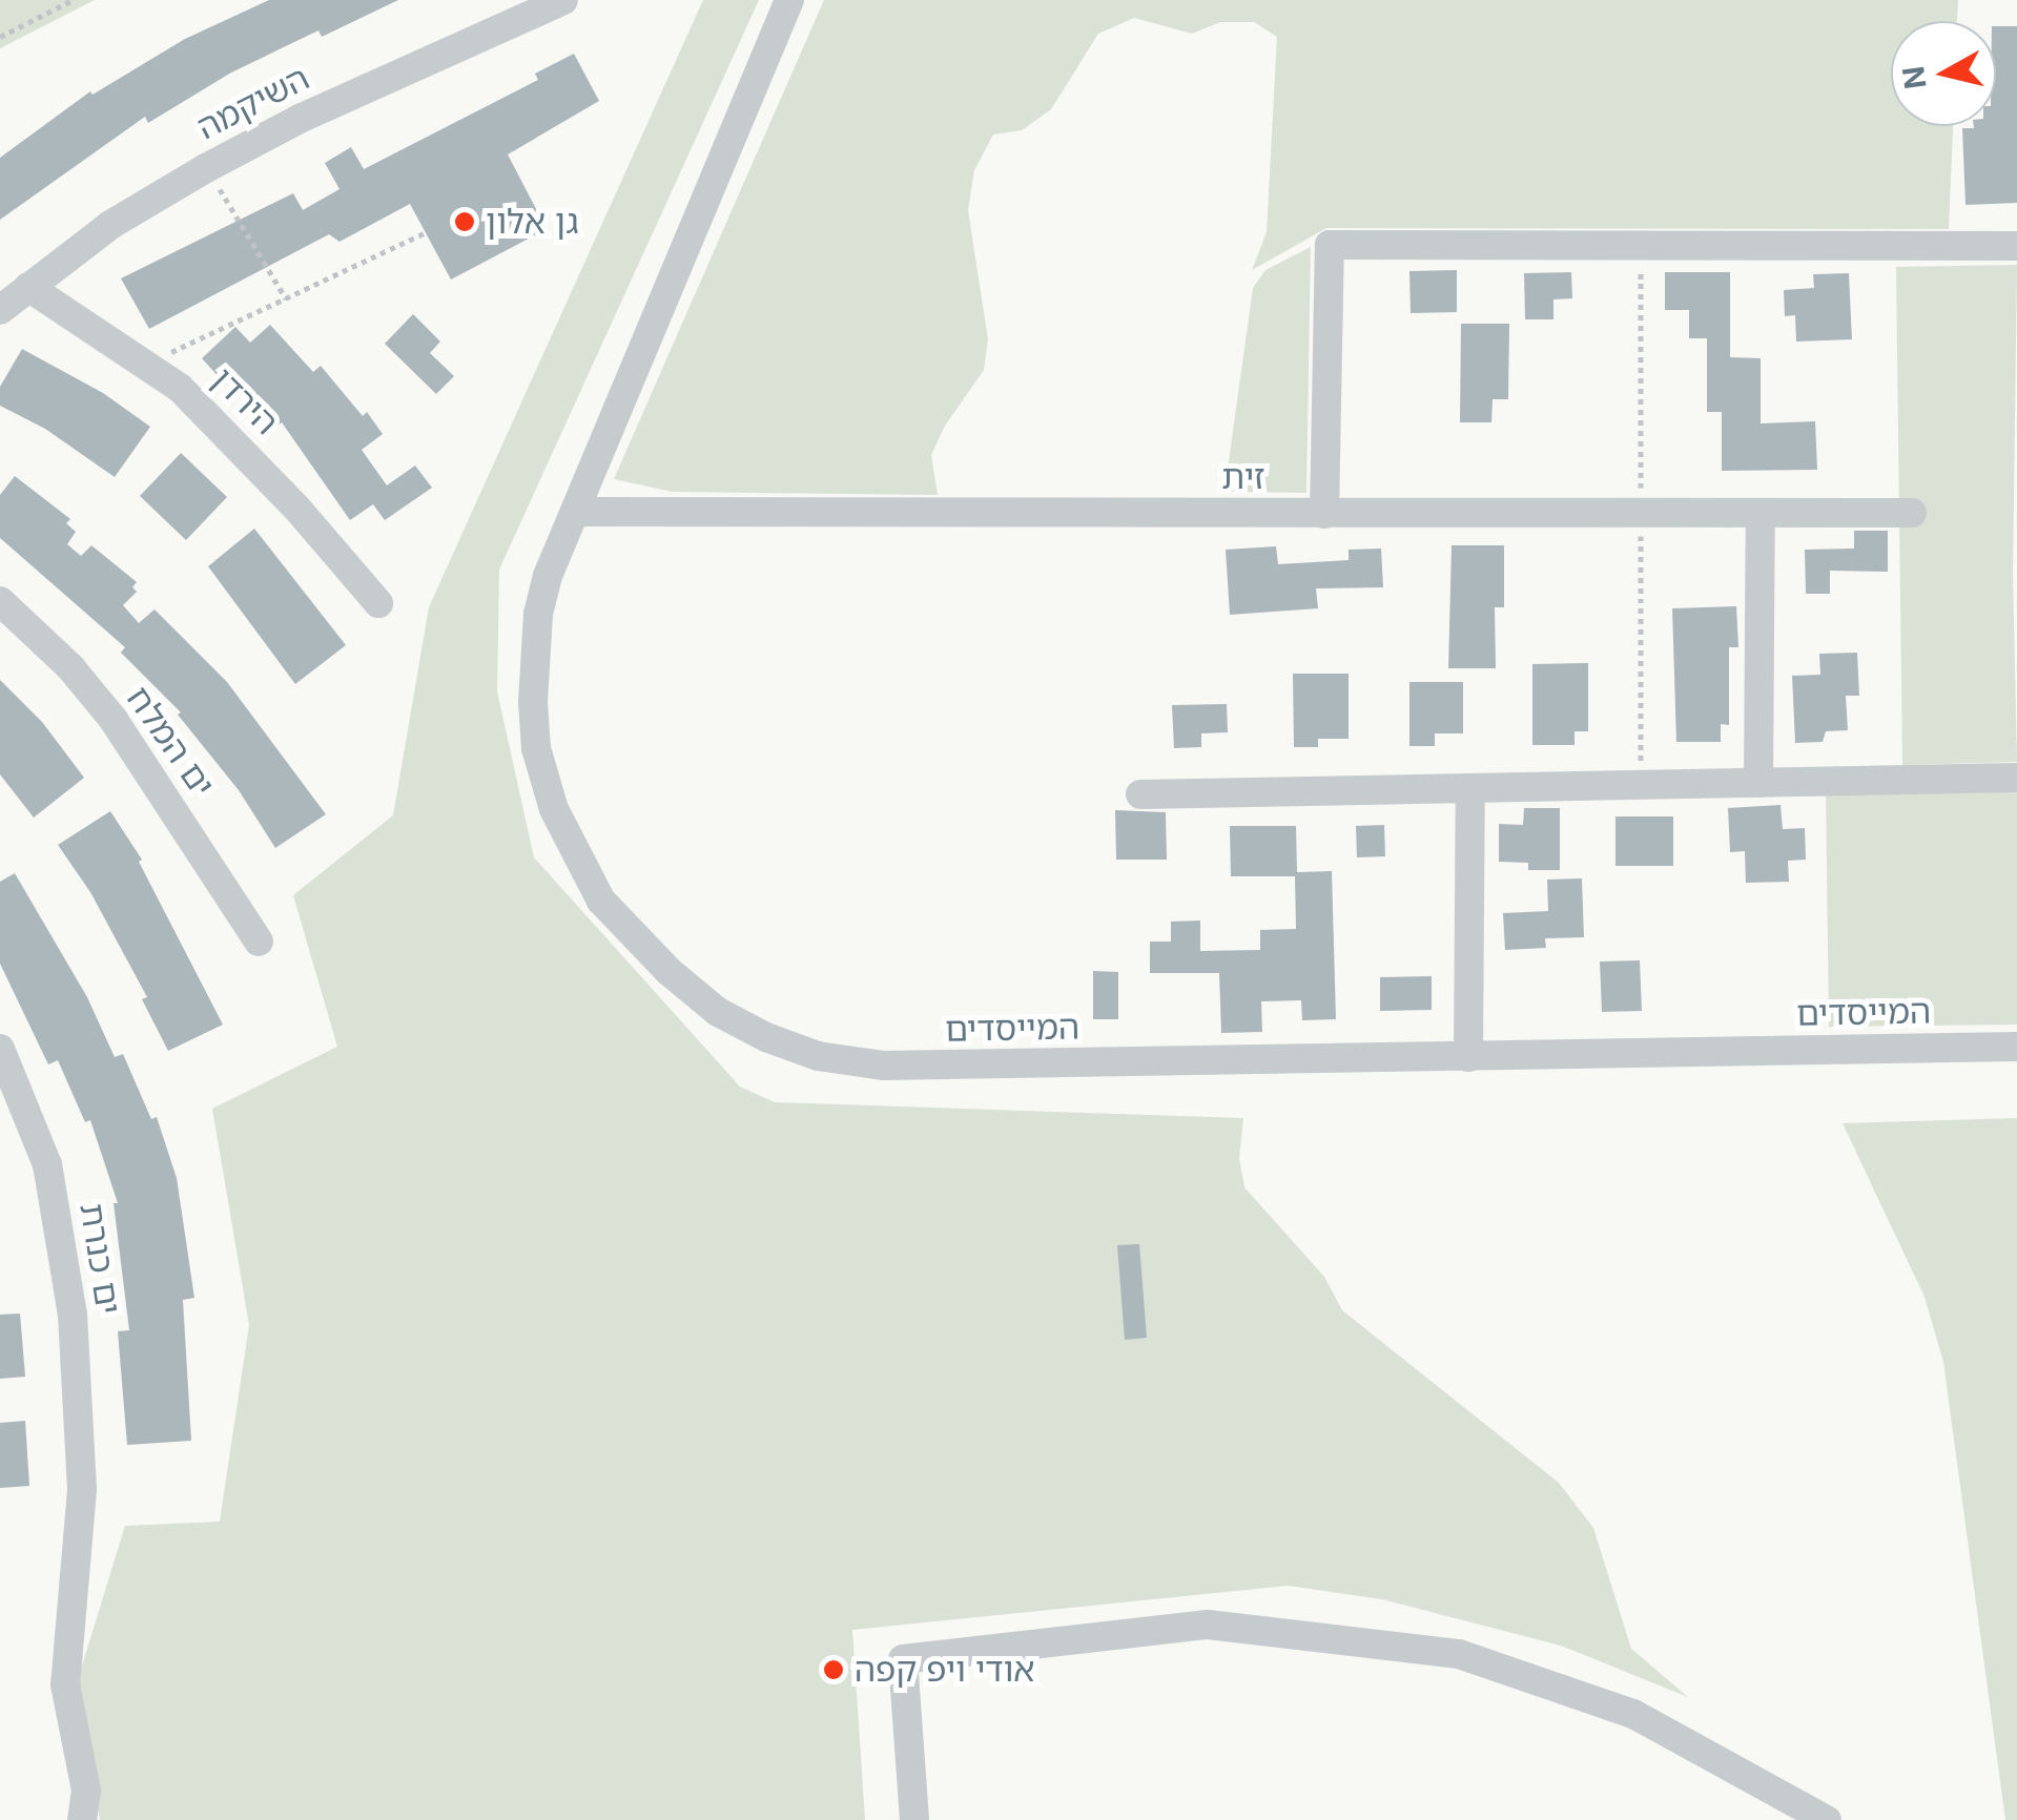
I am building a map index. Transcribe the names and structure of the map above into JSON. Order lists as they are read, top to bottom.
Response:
{
  "streets": {
    "street": [
      "השיקמה",
      "הירדן",
      "זית",
      "ים המלח",
      "המייסדים",
      "ים כנרת"
    ]
  },
  "crossings": [
    ["השיקמה", "הירדן"],
    ["זית", "המייסדים"]
  ],
  "places": ["גן אלון", "אודי ויפ קפה"],
  "north": "left"
}
